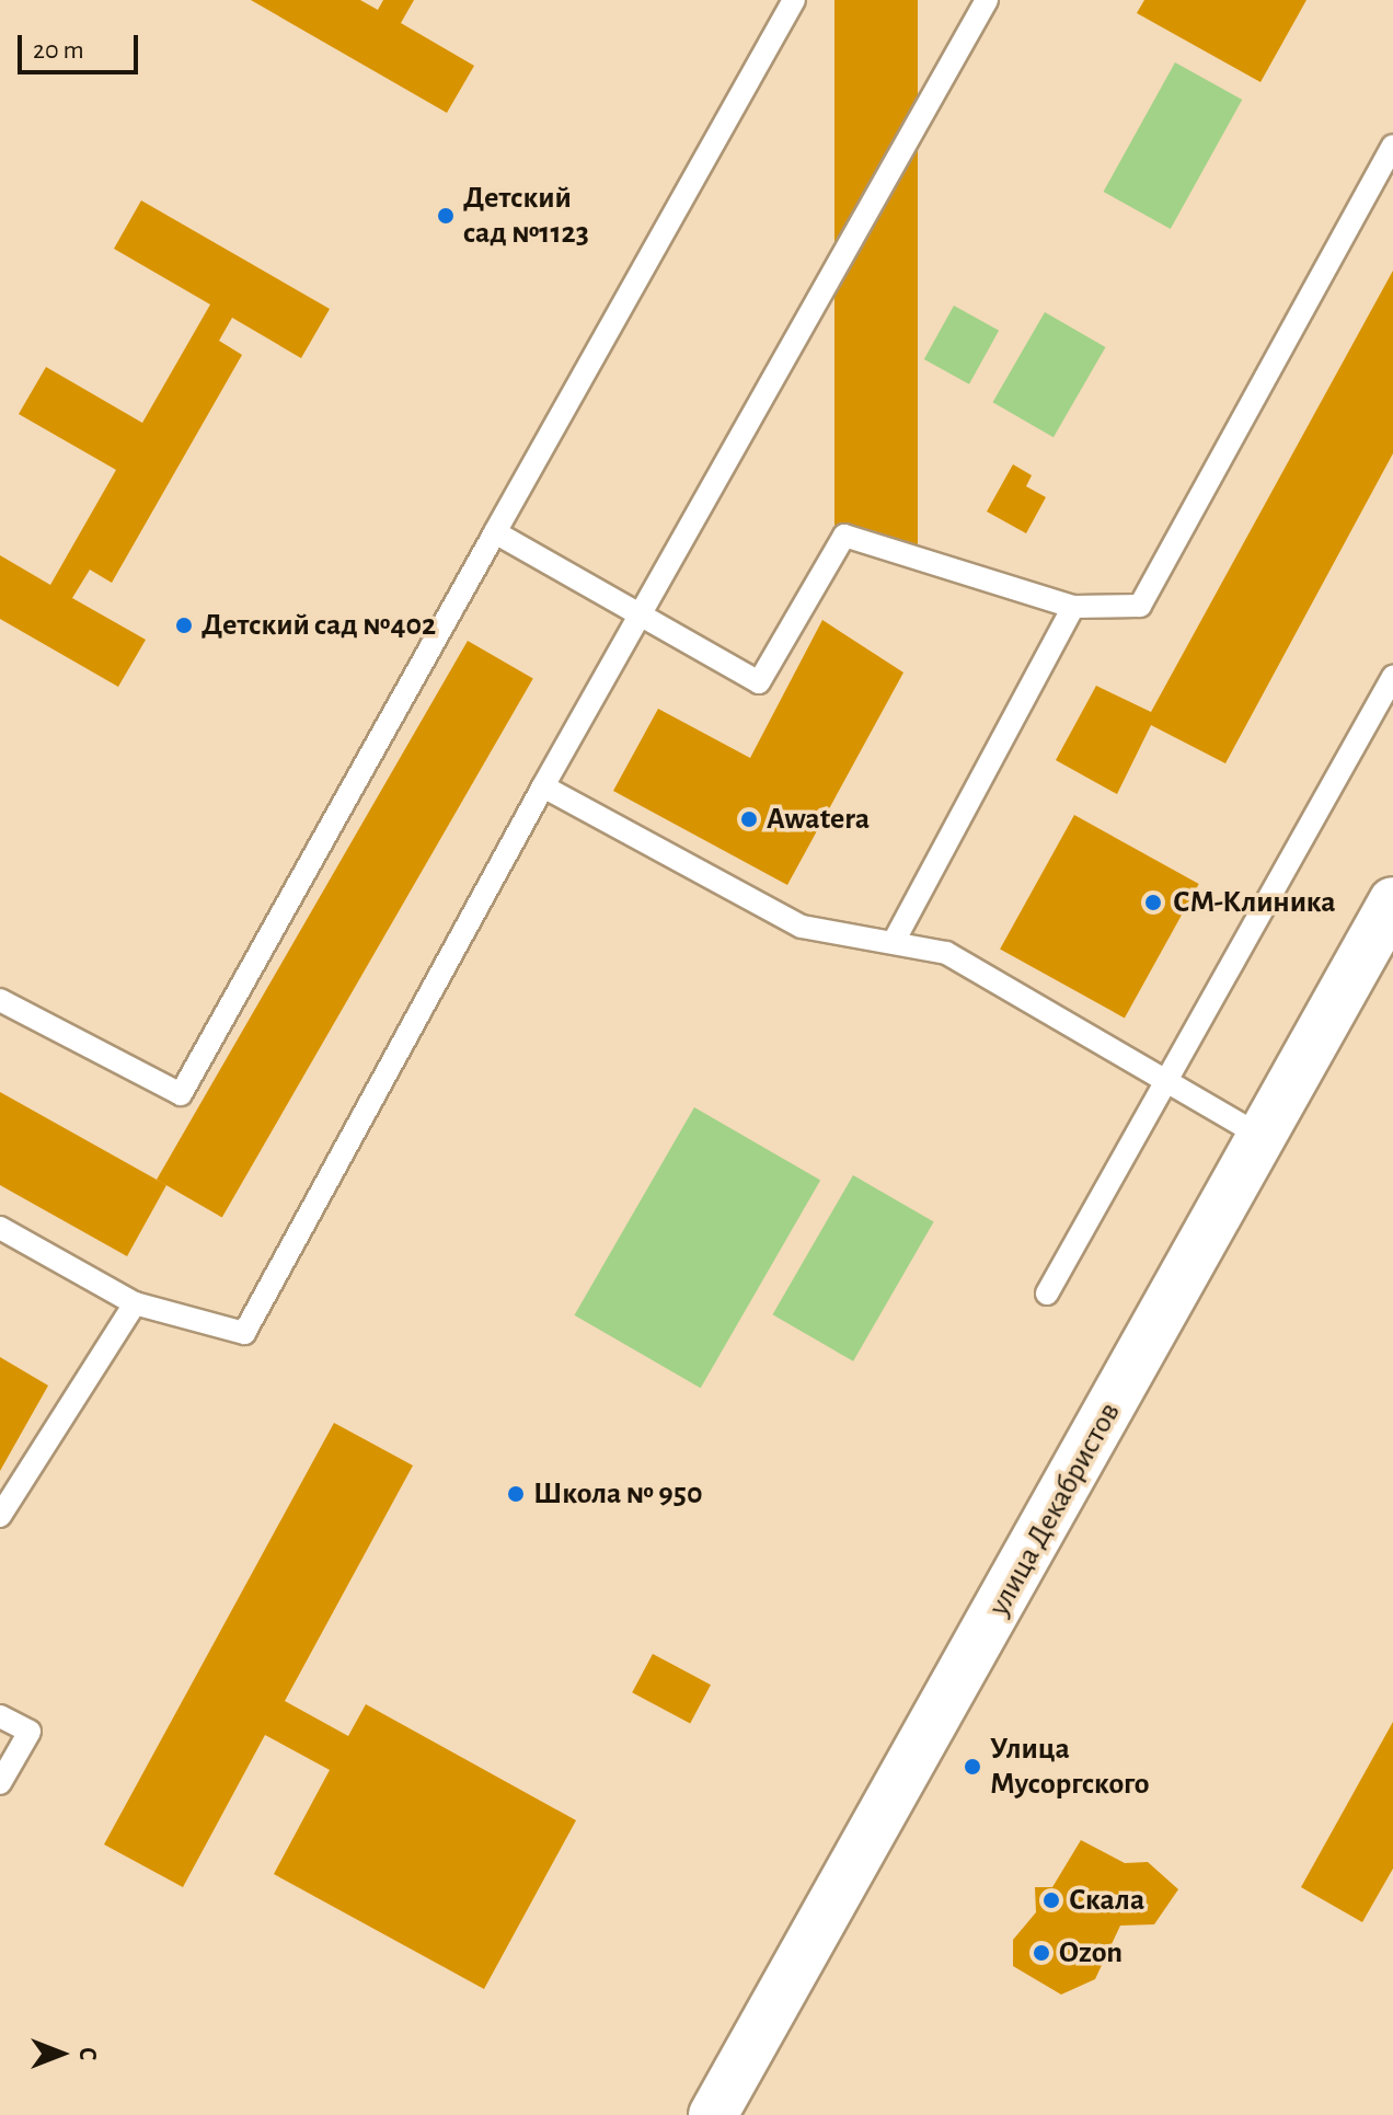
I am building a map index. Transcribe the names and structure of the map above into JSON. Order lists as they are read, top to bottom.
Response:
{
  "streets": {
    "main road": ["улица Декабристов"]
  },
  "places": [
    "Детский сад №1123",
    "Детский сад №402",
    "Awatera",
    "СМ-Клиника",
    "Школа № 950",
    "Улица Мусоргского",
    "Скала",
    "Ozon"
  ],
  "scale_bar": "20 m",
  "north": "right"
}
